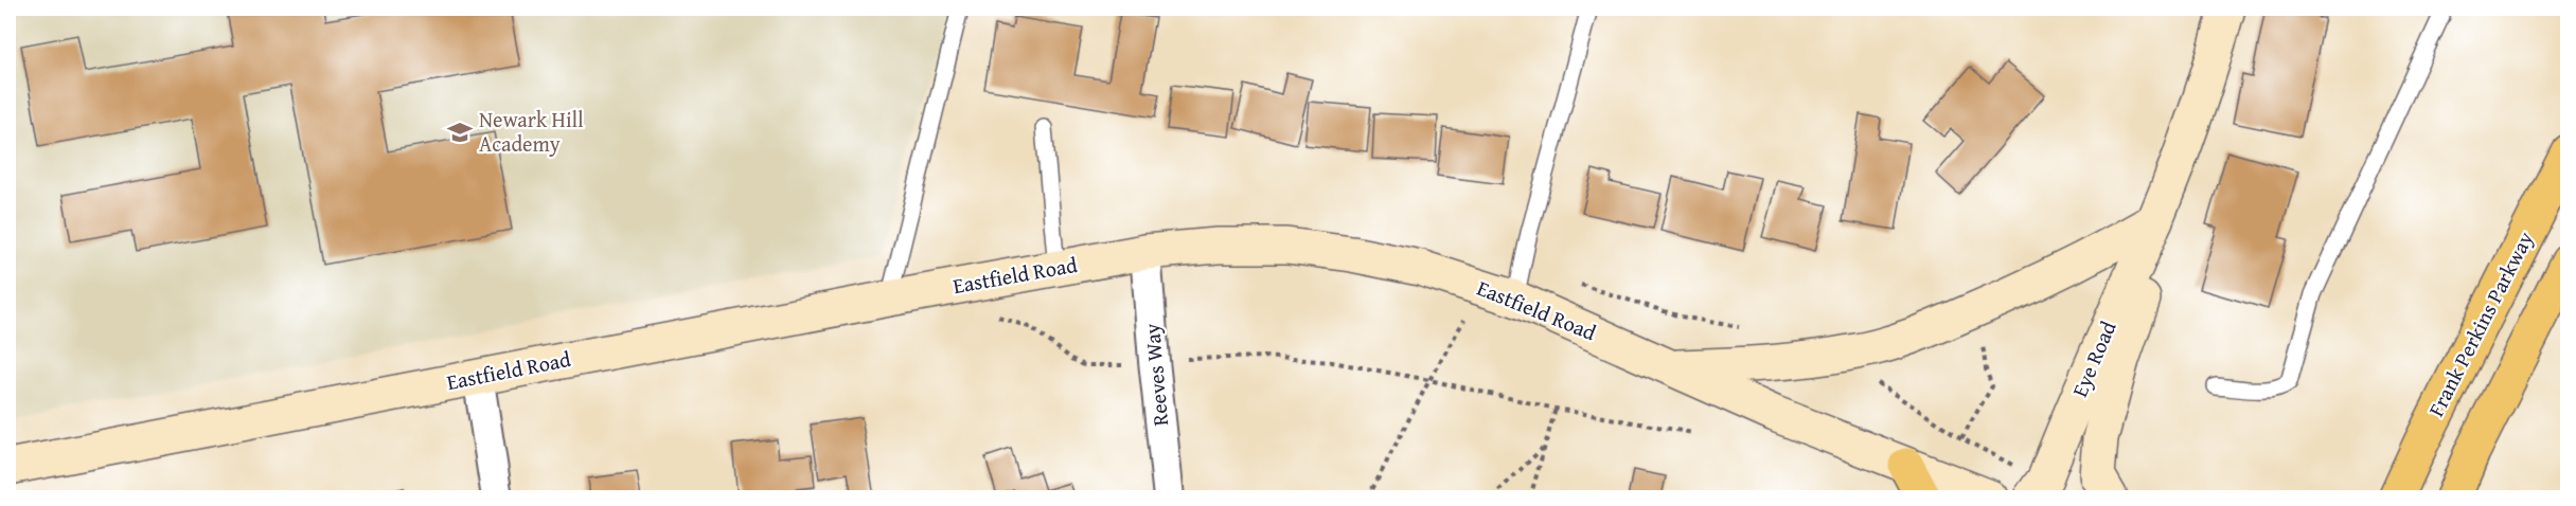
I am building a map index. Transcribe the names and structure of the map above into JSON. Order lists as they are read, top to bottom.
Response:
{
  "streets": {
    "highway": ["Frank Perkins Parkway"],
    "street": ["Eastfield Road", "Eye Road", "Reeves Way"]
  },
  "crossings": [
    ["Eastfield Road", "Reeves Way"]
  ],
  "places": {
    "school or university": ["Newark Hill Academy"]
  }
}
